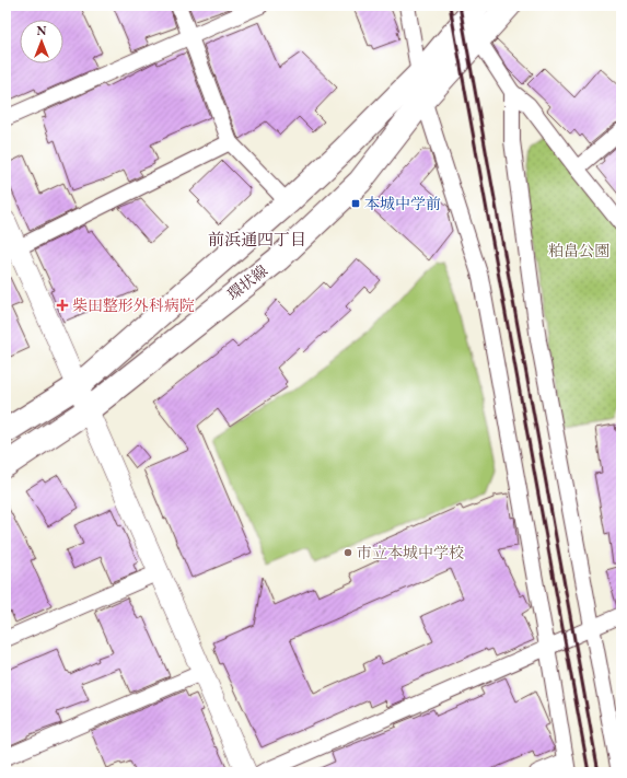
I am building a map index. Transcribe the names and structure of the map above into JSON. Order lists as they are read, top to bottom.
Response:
{
  "streets": {
    "main road": ["環状線"]
  },
  "districts": ["前浜通四丁目"],
  "parks": ["粕畠公園"],
  "places": {
    "transit": ["本城中学前"],
    "health": ["柴田整形外科病院"],
    "other": ["市立本城中学校"]
  },
  "north": "top"
}
